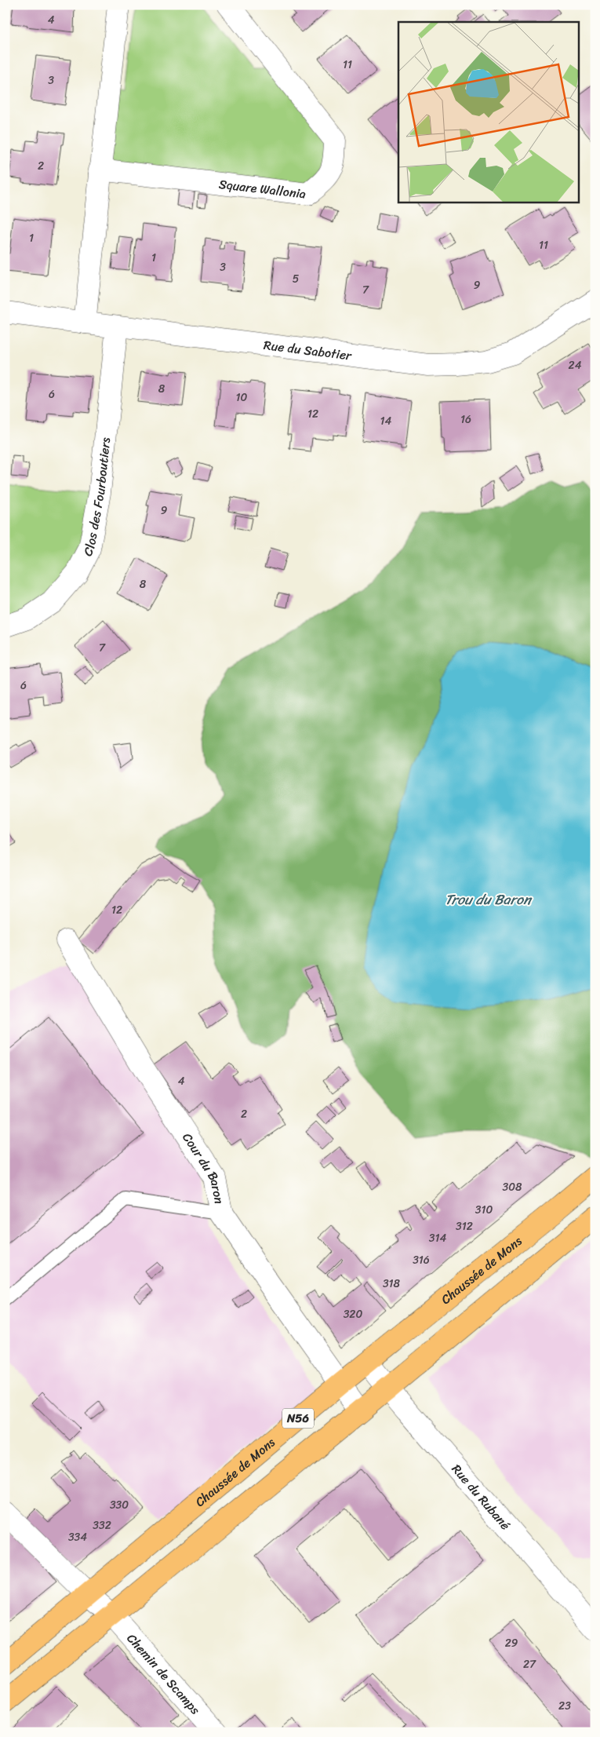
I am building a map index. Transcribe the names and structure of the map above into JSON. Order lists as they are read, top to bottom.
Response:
{
  "streets": {
    "main road": ["Chaussée de Mons", "N56"],
    "street": [
      "Square Wallonia",
      "Rue du Sabotier",
      "Clos des Fourboutiers",
      "Cour du Baron",
      "Rue du Rubané",
      "Chemin de Scamps"
    ]
  },
  "crossings": [
    ["Rue du Sabotier", "Clos des Fourboutiers"],
    ["Cour du Baron", "Chaussée de Mons"],
    ["Cour du Baron", "N56"],
    ["Chaussée de Mons", "Rue du Rubané"],
    ["Chaussée de Mons", "Chemin de Scamps"],
    ["N56", "Rue du Rubané"],
    ["N56", "Chemin de Scamps"]
  ],
  "water": ["Trou du Baron"],
  "house_numbers": [
    "4",
    "11",
    "3",
    "2",
    "1",
    "11",
    "1",
    "3",
    "5",
    "9",
    "7",
    "24",
    "8",
    "6",
    "10",
    "12",
    "16",
    "14",
    "9",
    "8",
    "7",
    "6",
    "12",
    "4",
    "2",
    "308",
    "310",
    "312",
    "314",
    "316",
    "318",
    "320",
    "330",
    "332",
    "334",
    "29",
    "27",
    "23"
  ]
}
